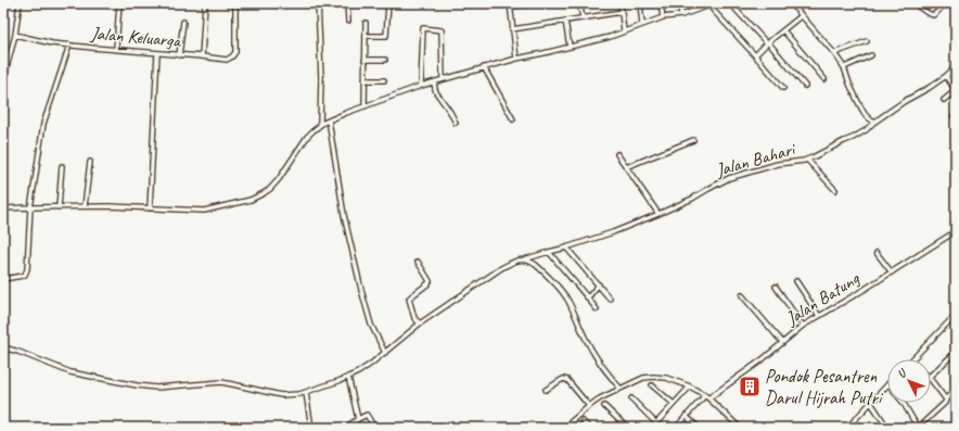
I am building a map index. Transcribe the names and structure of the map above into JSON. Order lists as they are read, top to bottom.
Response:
{
  "streets": {
    "street": ["Jalan Keluarga", "Jalan Bahari", "Jalan Batung"]
  },
  "places": {
    "building": ["Pondok Pesantren Darul Hijrah Putri"]
  },
  "north": "top left"
}
